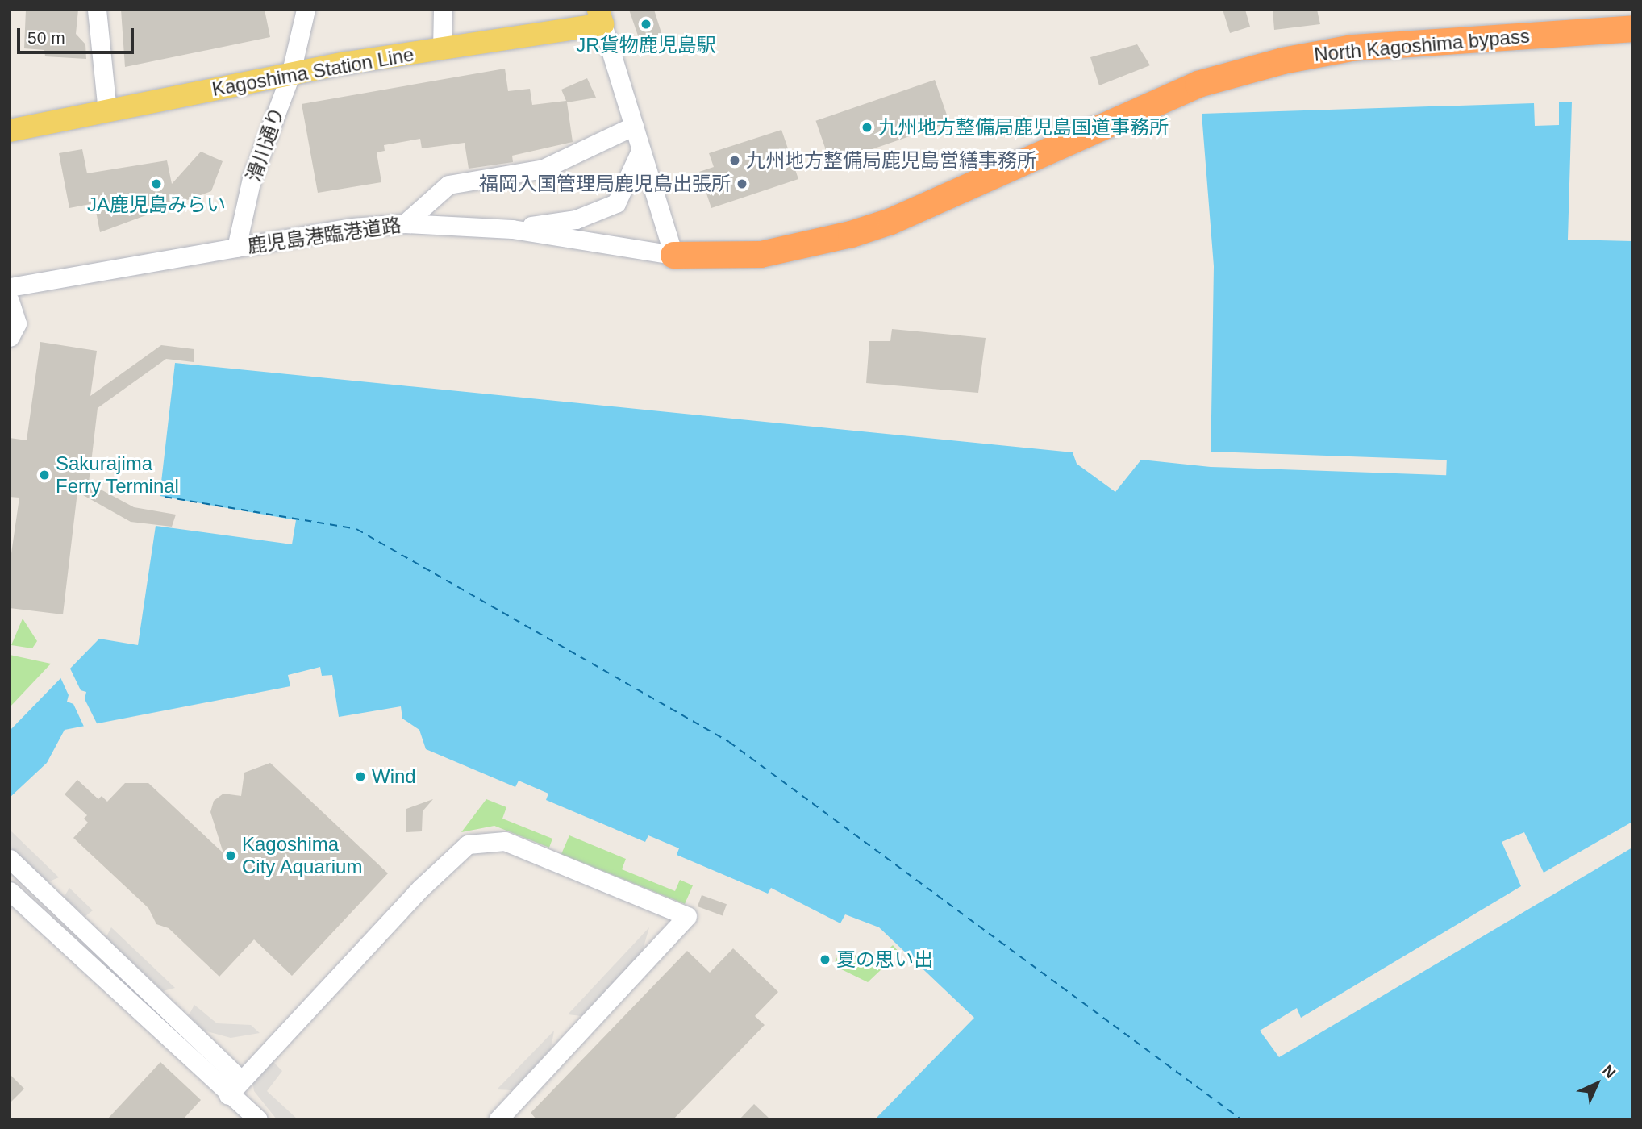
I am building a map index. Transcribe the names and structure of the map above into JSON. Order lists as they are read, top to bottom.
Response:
{
  "streets": {
    "highway": ["North Kagoshima bypass"],
    "main road": ["Kagoshima Station Line"],
    "street": ["滑川通り", "鹿児島港臨港道路"]
  },
  "crossings": [
    ["North Kagoshima bypass", "鹿児島港臨港道路"],
    ["Kagoshima Station Line", "滑川通り"],
    ["滑川通り", "鹿児島港臨港道路"]
  ],
  "places": [
    "JR貨物鹿児島駅",
    "九州地方整備局鹿児島国道事務所",
    "九州地方整備局鹿児島営繕事務所",
    "JA鹿児島みらい",
    "福岡入国管理局鹿児島出張所",
    "Sakurajima Ferry Terminal",
    "Wind",
    "Kagoshima City Aquarium",
    "夏の思い出"
  ],
  "scale_bar": "50 m",
  "north": "top right"
}
